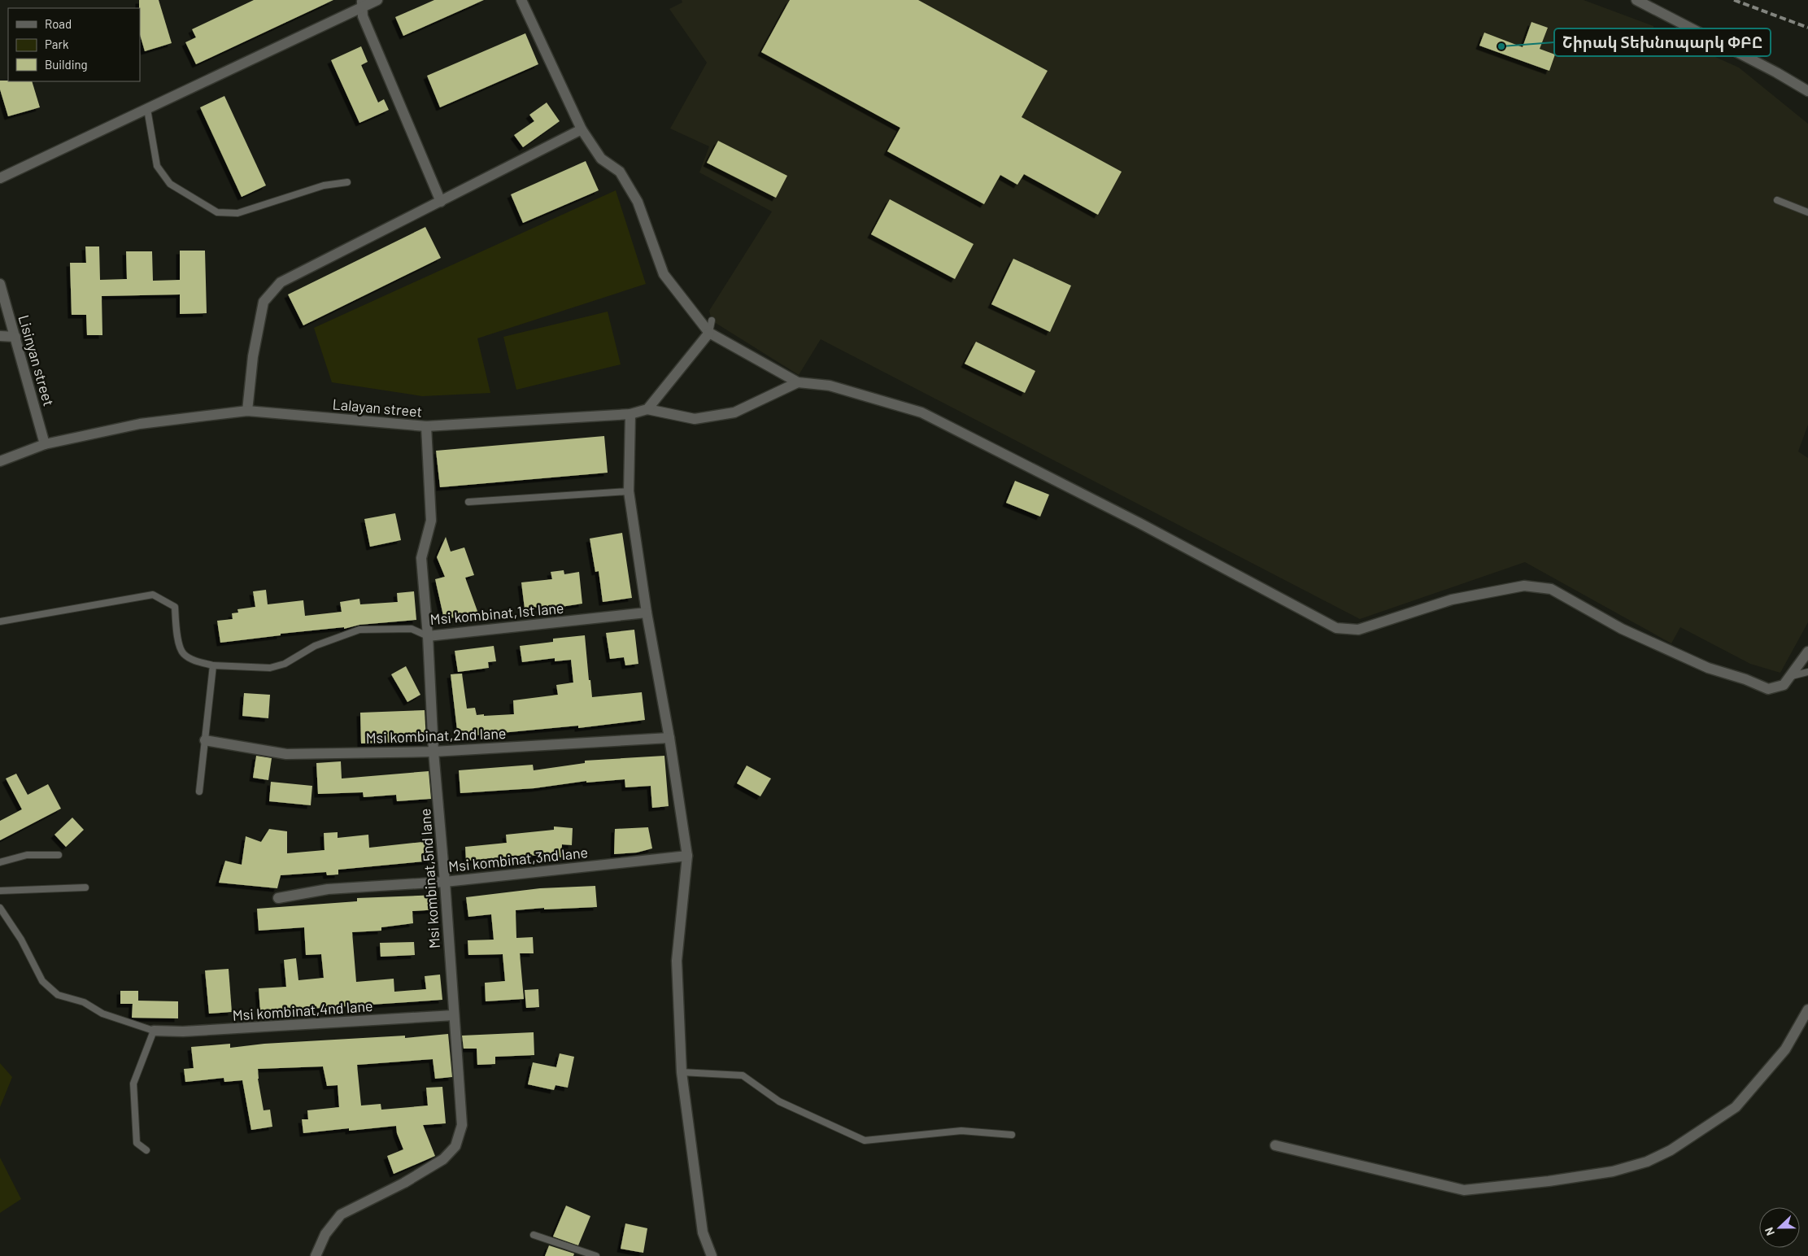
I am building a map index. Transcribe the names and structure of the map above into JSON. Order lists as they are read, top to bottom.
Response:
{
  "streets": {
    "street": [
      "Lisinyan street",
      "Lalayan street",
      "Msi kombinat,1st lane",
      "Msi kombinat,2nd lane",
      "Msi kombinat,3nd lane",
      "Msi kombinat,5nd lane",
      "Msi kombinat,4nd lane"
    ]
  },
  "crossings": [
    ["Lisinyan street", "Lalayan street"],
    ["Lalayan street", "Msi kombinat,5nd lane"],
    ["Msi kombinat,1st lane", "Msi kombinat,5nd lane"],
    ["Msi kombinat,2nd lane", "Msi kombinat,5nd lane"],
    ["Msi kombinat,3nd lane", "Msi kombinat,5nd lane"],
    ["Msi kombinat,5nd lane", "Msi kombinat,4nd lane"]
  ],
  "places": ["Շիրակ Տեխնոպարկ ՓԲԸ"],
  "legend": ["Road", "Park", "Building"],
  "north": "left"
}
